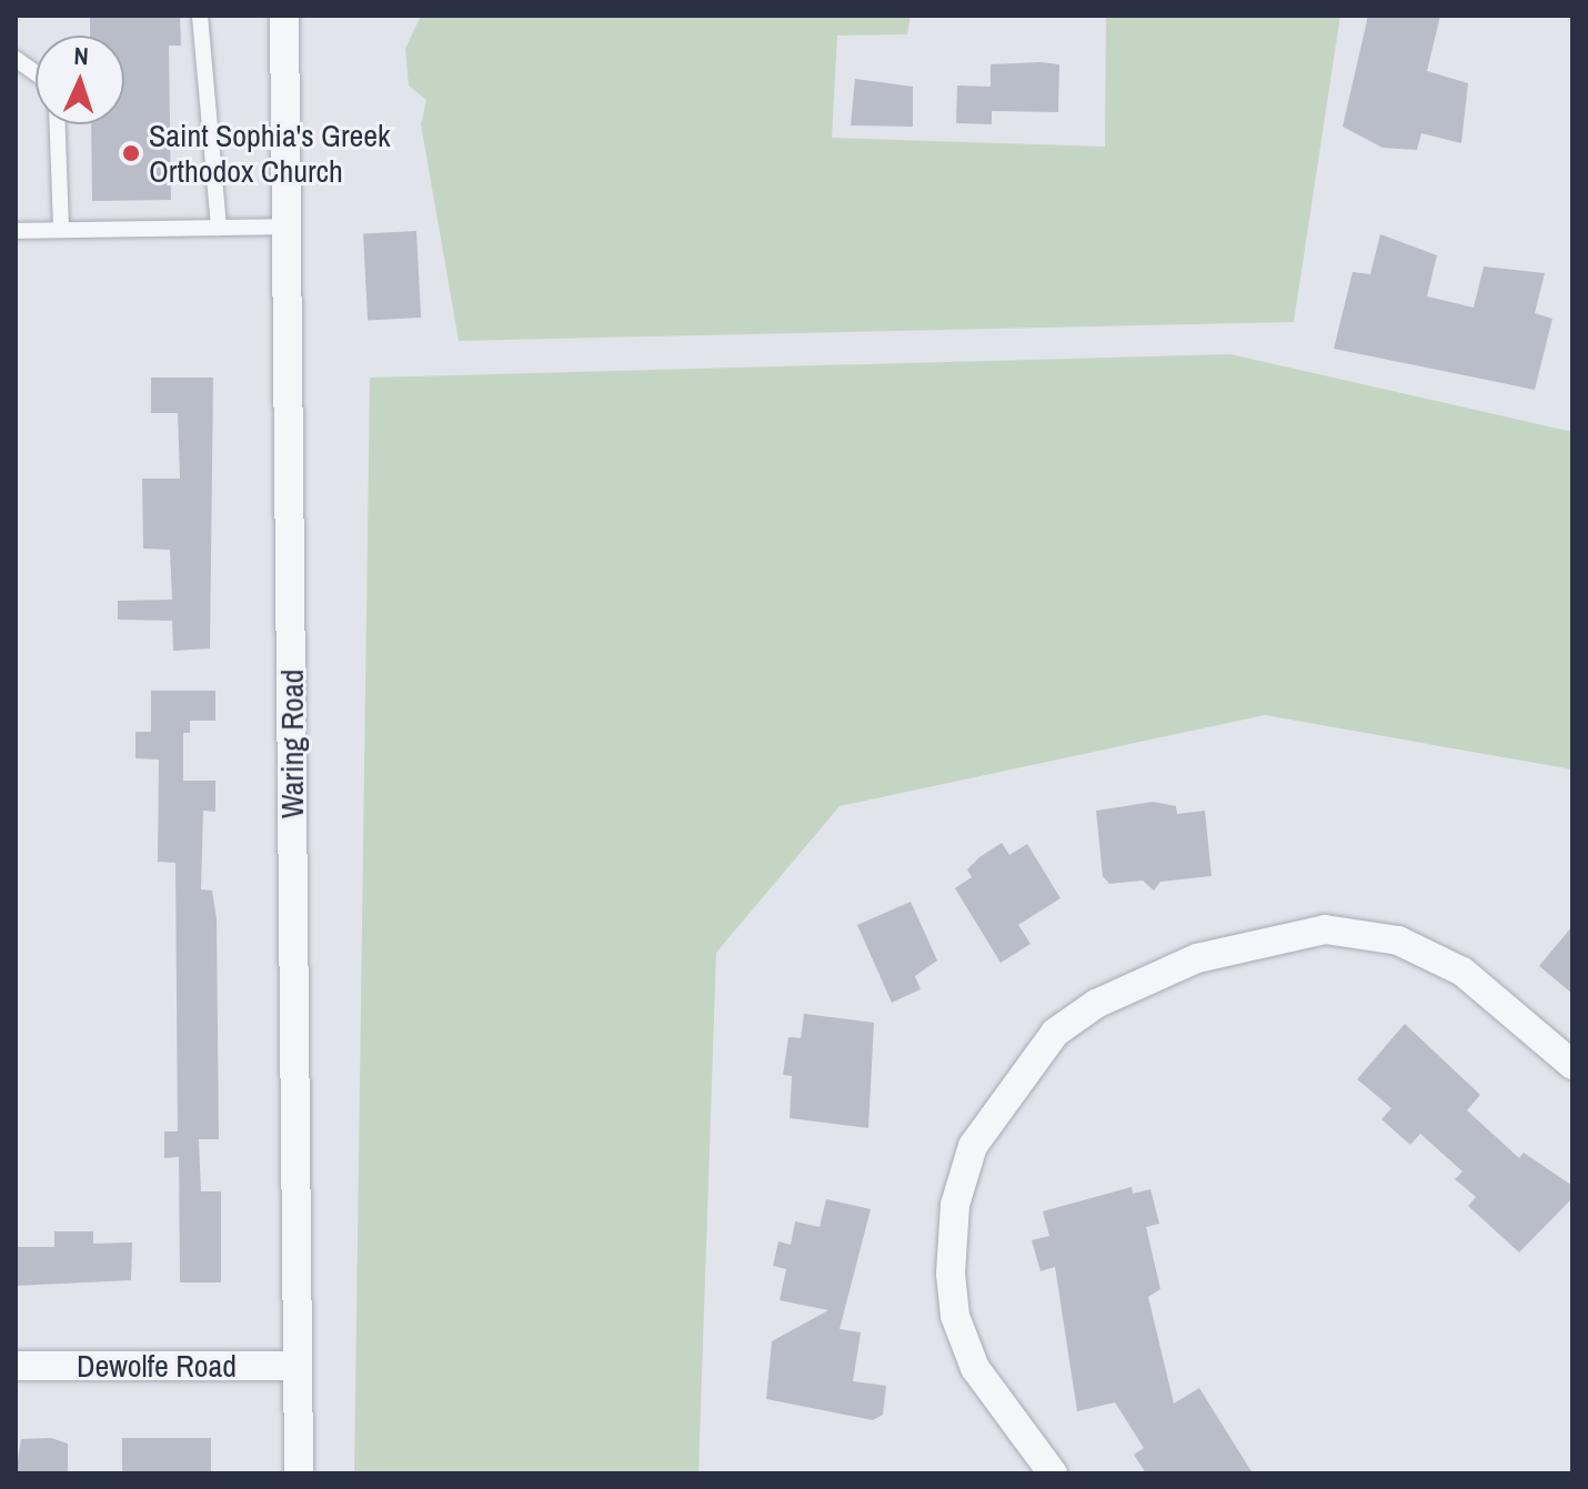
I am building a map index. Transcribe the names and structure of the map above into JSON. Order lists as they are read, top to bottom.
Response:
{
  "streets": {
    "street": ["Waring Road", "Dewolfe Road"]
  },
  "crossings": [
    ["Waring Road", "Dewolfe Road"]
  ],
  "places": ["Saint Sophia's Greek Orthodox Church"],
  "north": "top"
}
